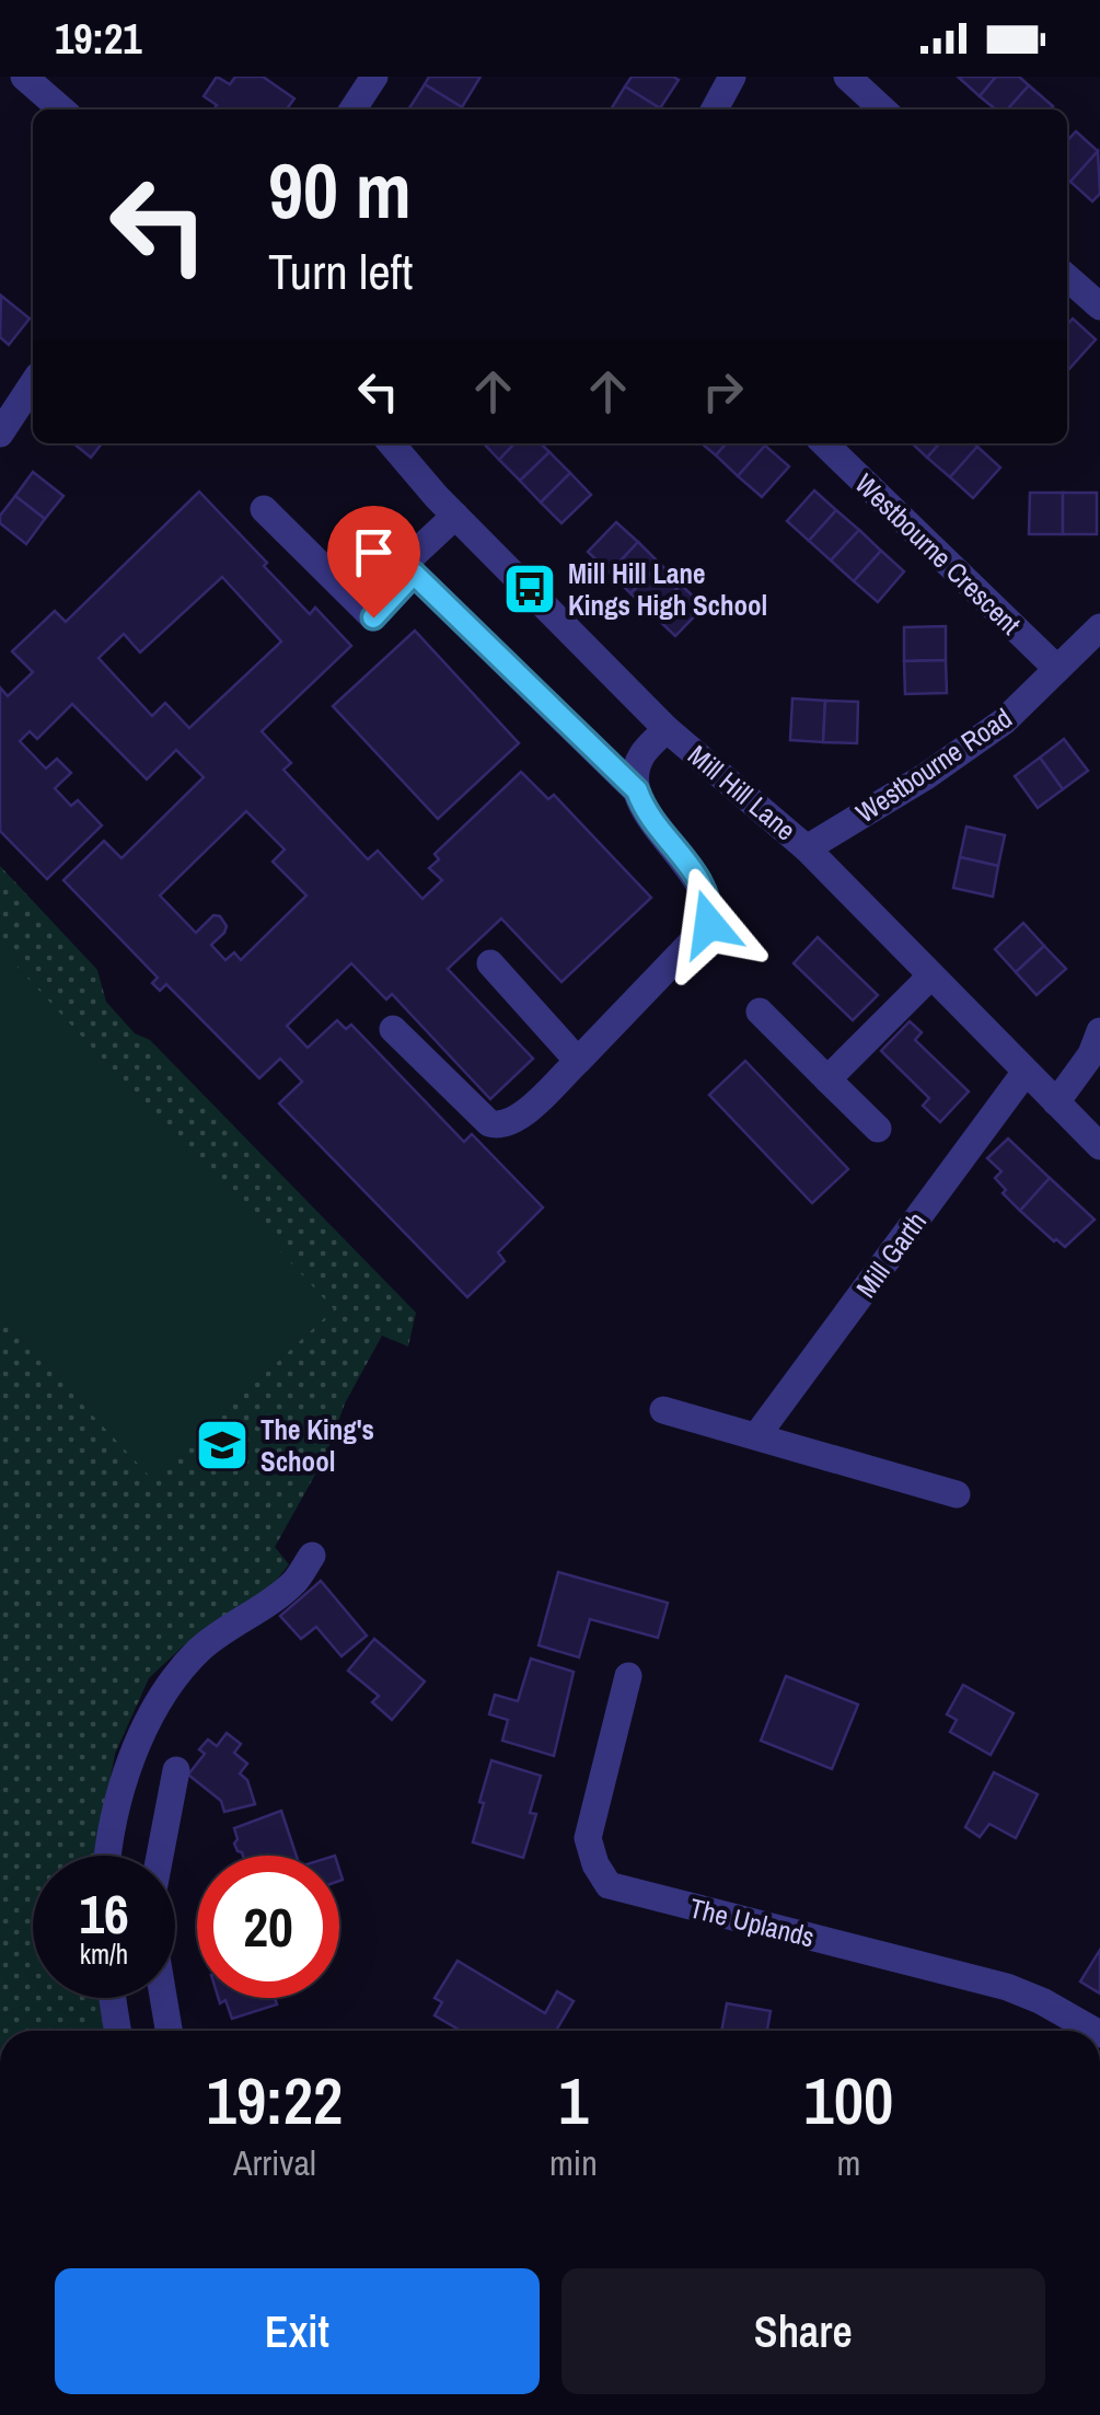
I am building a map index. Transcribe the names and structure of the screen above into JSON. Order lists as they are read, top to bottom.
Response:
{
  "streets": {
    "street": [
      "Westbourne Crescent",
      "Westbourne Road",
      "Mill Hill Lane",
      "Mill Garth",
      "The Uplands"
    ]
  },
  "crossings": [
    ["Westbourne Crescent", "Westbourne Road"],
    ["Westbourne Road", "Mill Hill Lane"],
    ["Mill Hill Lane", "Mill Garth"]
  ],
  "places": {
    "bus stop": ["Mill Hill Lane Kings High School"],
    "school or university": ["The King's School"]
  },
  "page": {
    "status": "19:21",
    "turn": ["90 m", "Turn left"],
    "speed": "16 km/h",
    "limit": "20",
    "eta": [
      "19:22",
      "Arrival",
      "1",
      "min",
      "100",
      "m"
    ],
    "buttons": ["Exit", "Share"]
  }
}
